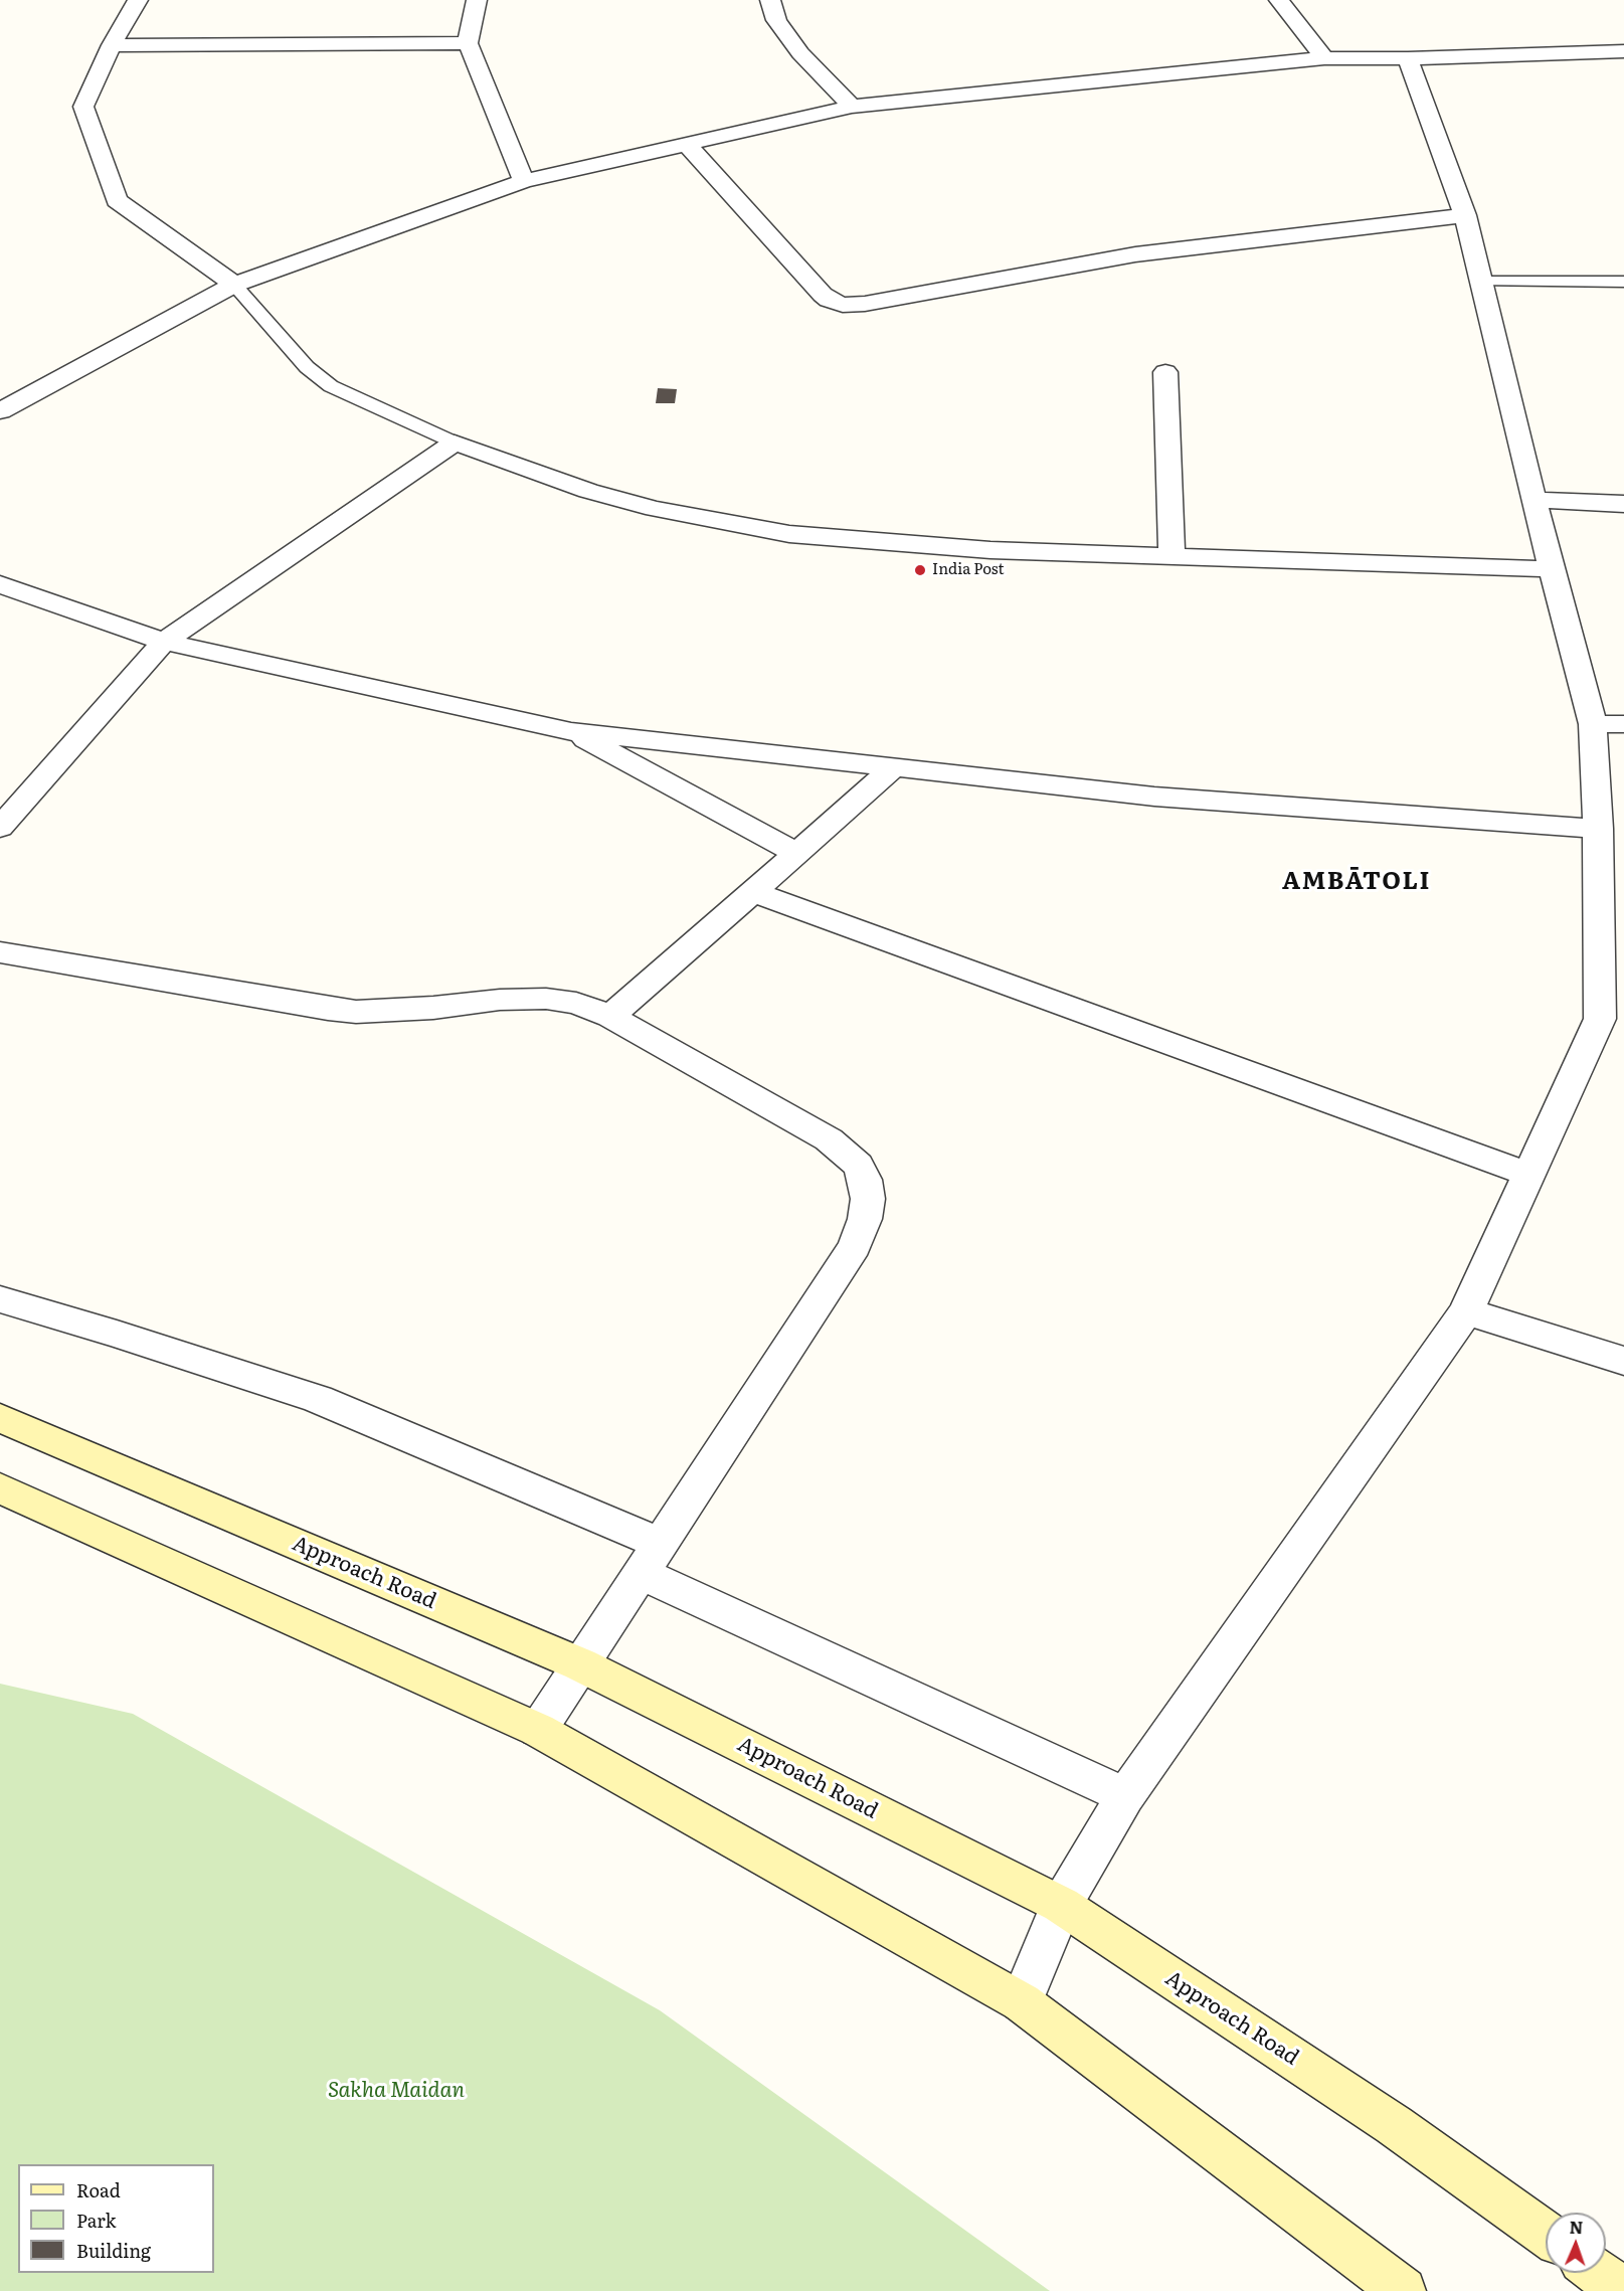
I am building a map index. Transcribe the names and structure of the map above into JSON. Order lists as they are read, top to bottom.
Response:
{
  "streets": {
    "street": ["Approach Road"]
  },
  "districts": ["AMBĀTOLI"],
  "parks": ["Sakha Maidan"],
  "places": ["India Post"],
  "legend": ["Road", "Park", "Building"],
  "north": "top"
}
